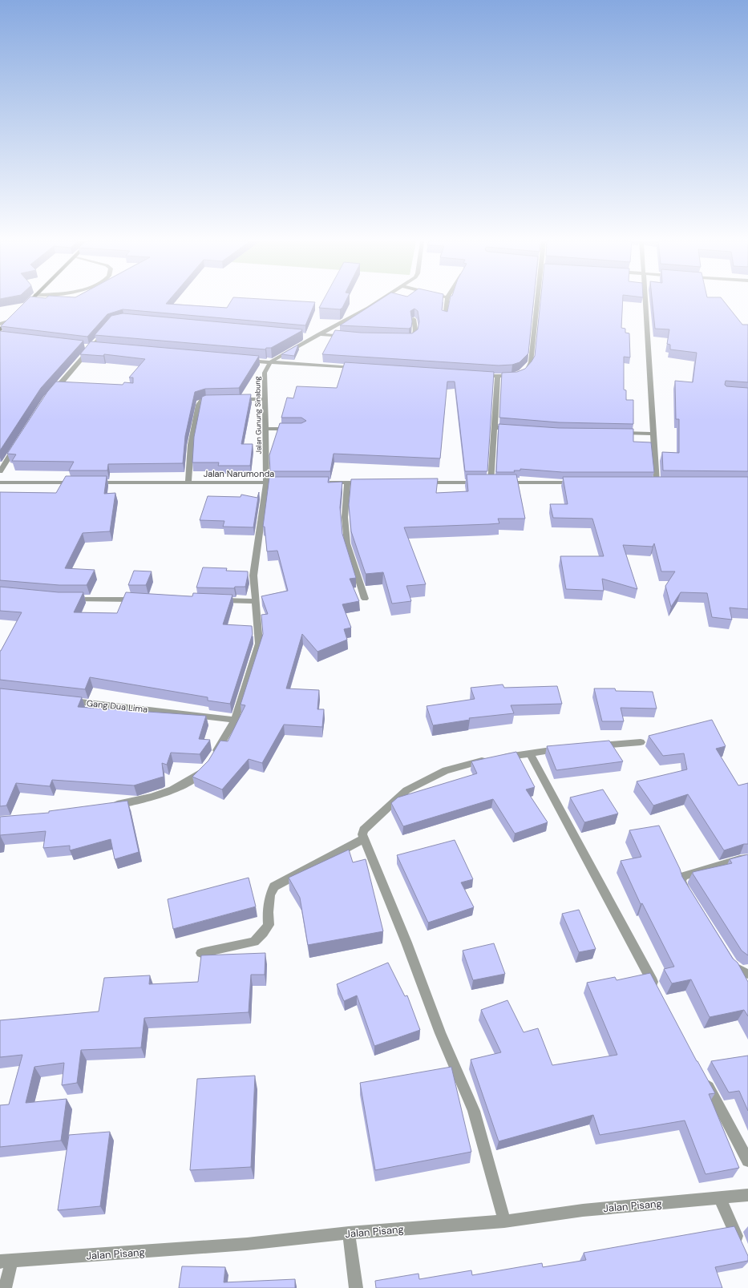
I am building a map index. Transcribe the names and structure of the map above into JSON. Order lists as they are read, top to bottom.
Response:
{
  "streets": {
    "street": [
      "Jalan Gunung Sinabung",
      "Jalan Narumonda",
      "Gang Dua Lima",
      "Jalan Pisang"
    ]
  },
  "crossings": [
    ["Jalan Gunung Sinabung", "Jalan Narumonda"],
    ["Jalan Gunung Sinabung", "Gang Dua Lima"]
  ]
}
